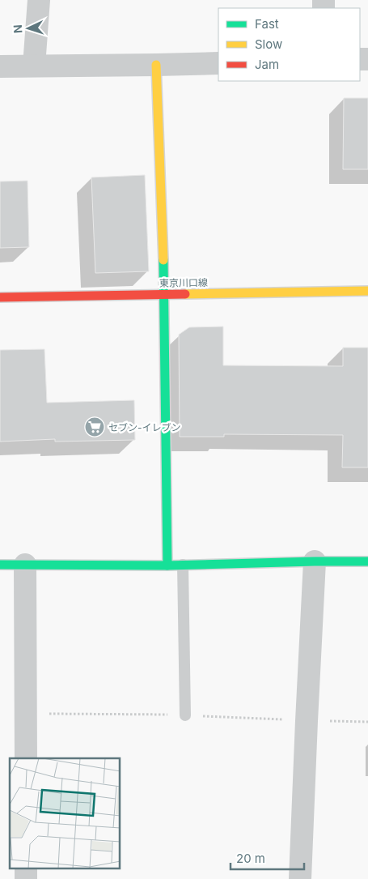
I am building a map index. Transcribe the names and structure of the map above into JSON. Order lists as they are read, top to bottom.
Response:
{
  "streets": {
    "street": ["東京川口線"]
  },
  "places": {
    "supermarket": ["セブン-イレブン"]
  },
  "legend": ["Fast", "Slow", "Jam"],
  "scale_bar": "20 m",
  "north": "left"
}
